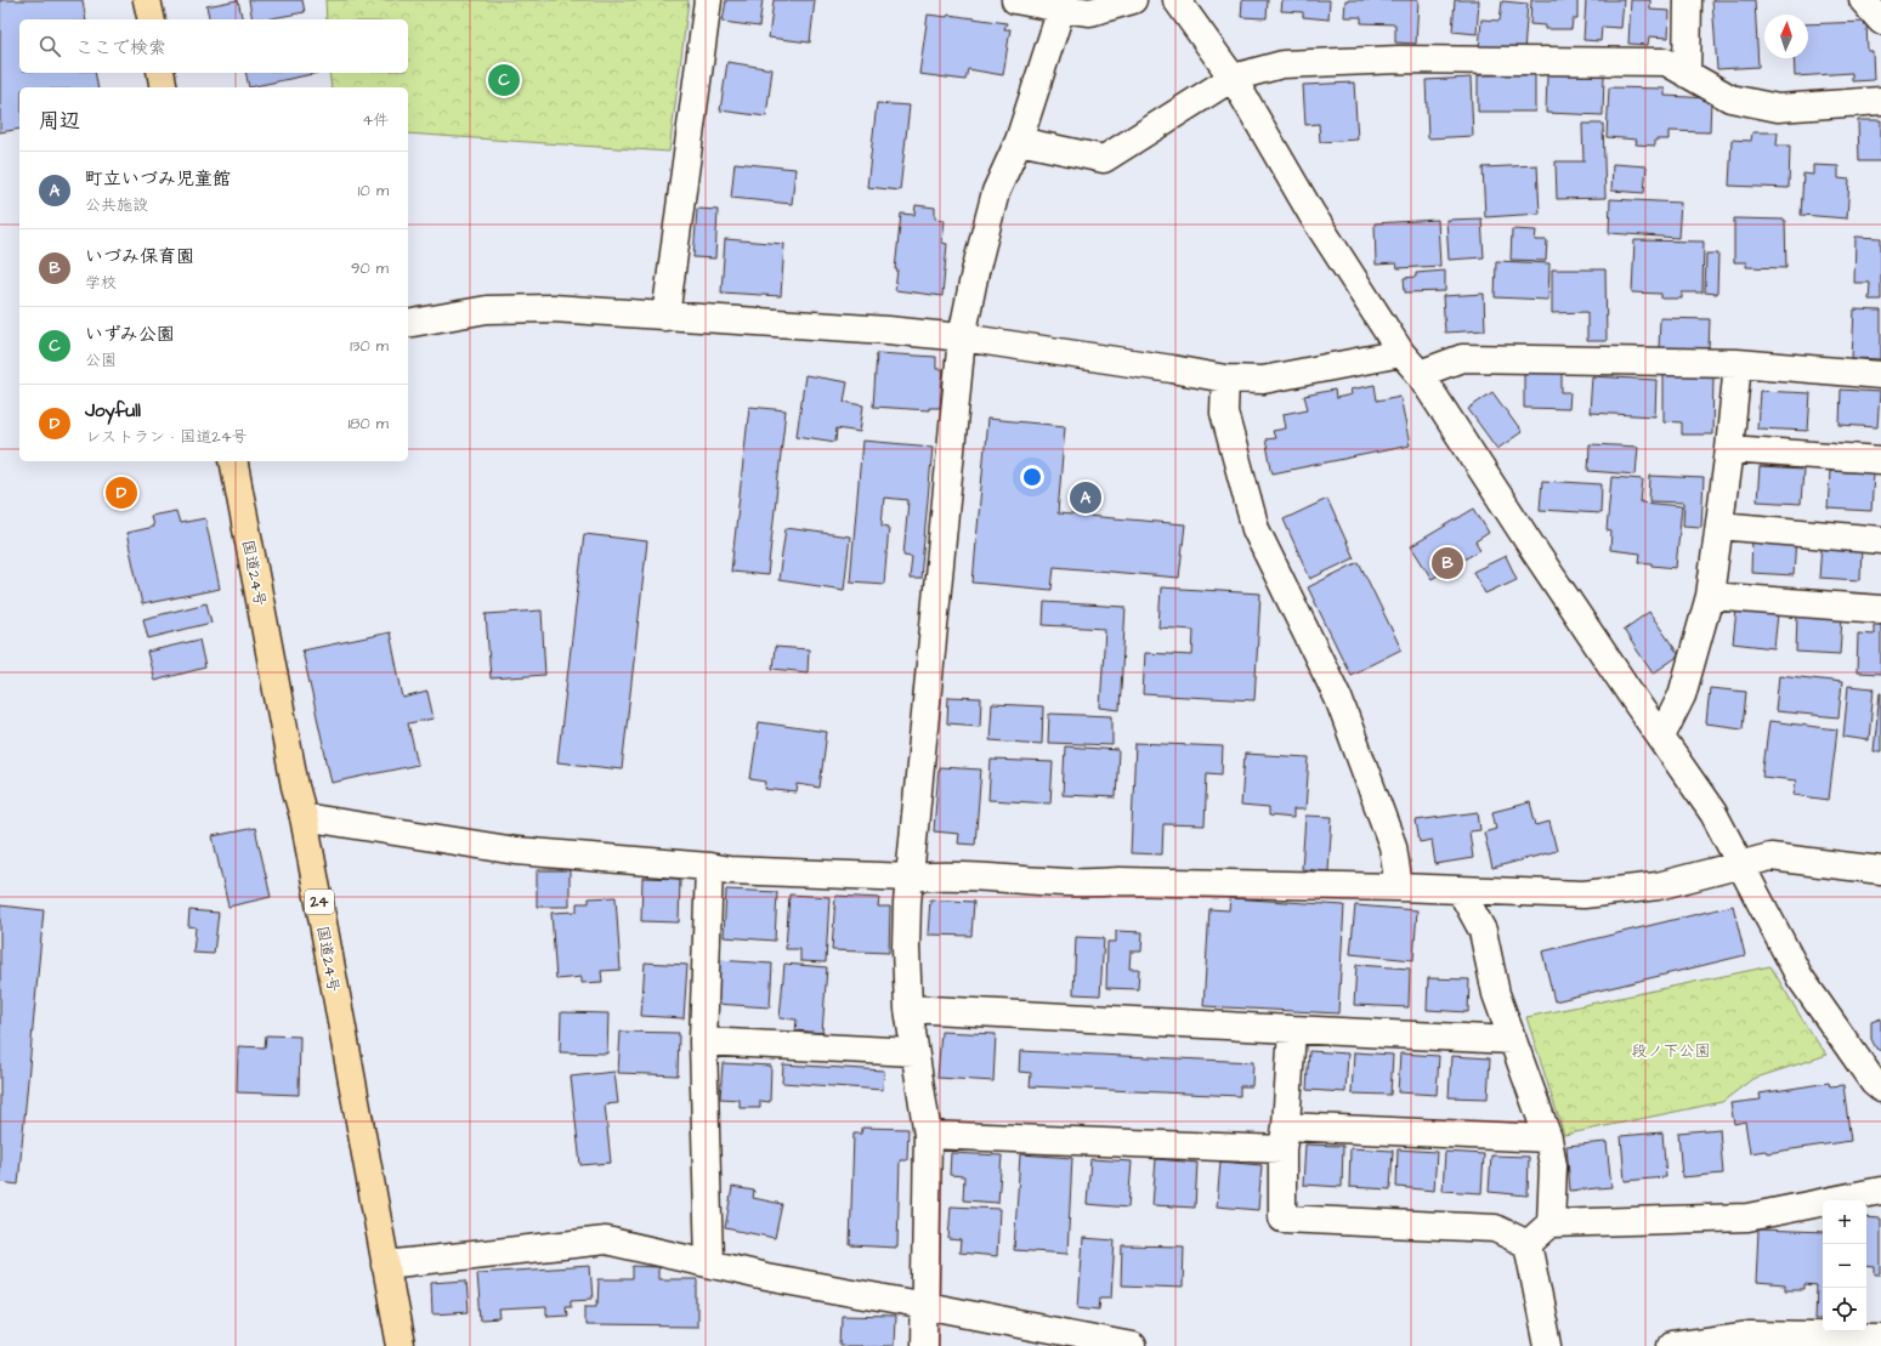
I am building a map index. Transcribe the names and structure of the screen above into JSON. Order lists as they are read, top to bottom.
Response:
{
  "streets": {
    "highway": ["国道24号", "24"]
  },
  "parks": ["段ノ下公園"],
  "north": "top",
  "page": {
    "search": "ここで検索",
    "pins": [
      "C",
      "D",
      "A",
      "B"
    ],
    "heading": ["周辺", "4件"],
    "list": [
      {
        "mark": "A",
        "name": "町立いづみ児童館",
        "note": "公共施設",
        "value": "10 m"
      },
      {
        "mark": "B",
        "name": "いづみ保育園",
        "note": "学校",
        "value": "90 m"
      },
      {
        "mark": "C",
        "name": "いずみ公園",
        "note": "公園",
        "value": "130 m"
      },
      {
        "mark": "D",
        "name": "Joyfull",
        "note": "レストラン · 国道24号",
        "value": "180 m"
      }
    ],
    "map_buttons": ["+", "−"]
  }
}
